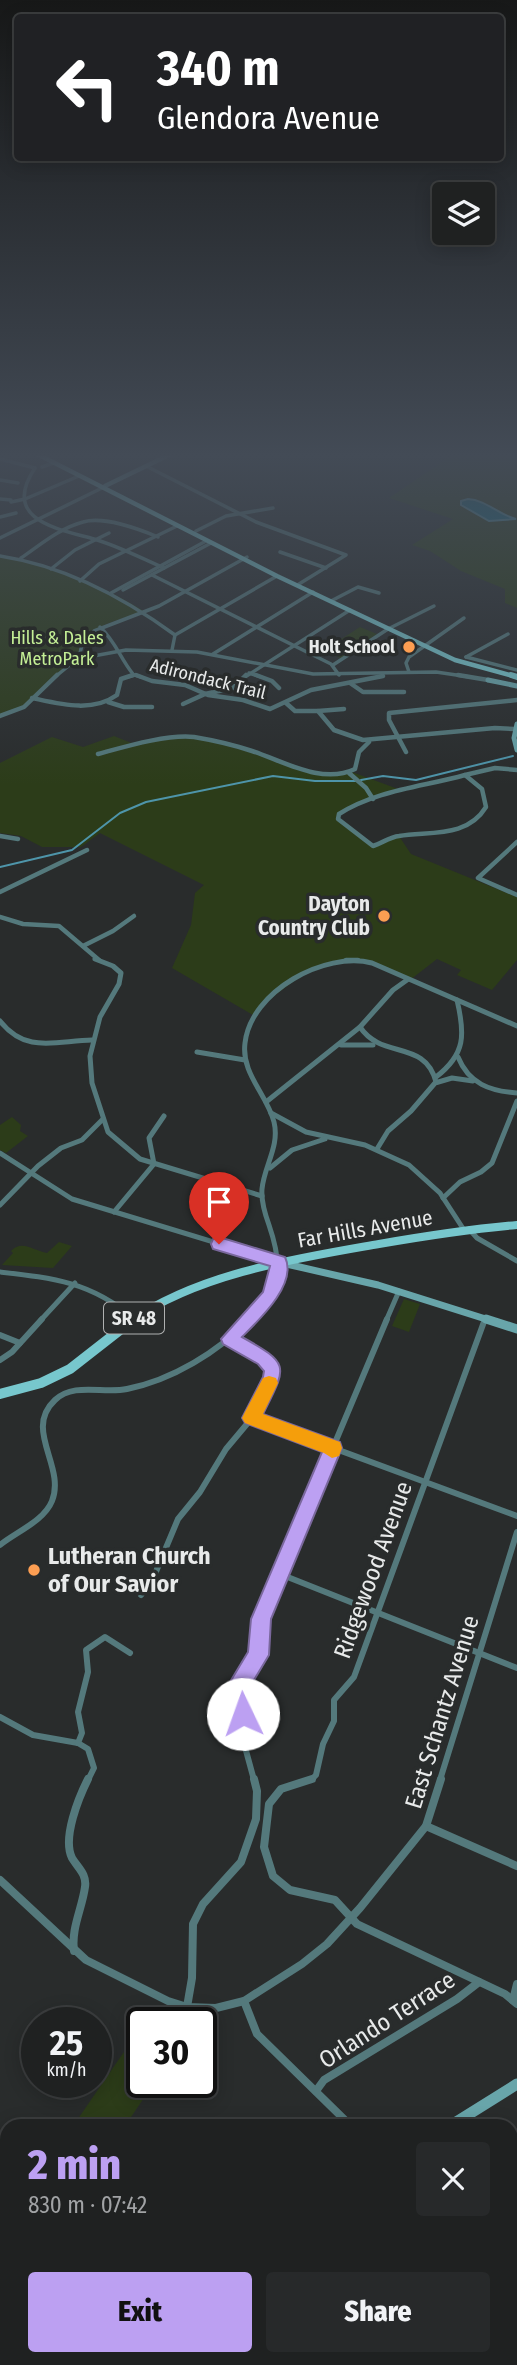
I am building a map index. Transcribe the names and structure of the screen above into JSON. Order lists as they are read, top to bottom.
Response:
{
  "streets": {
    "main road": ["Far Hills Avenue", "SR 48"],
    "street": [
      "Adirondack Trail",
      "Ridgewood Avenue",
      "East Schantz Avenue",
      "Orlando Terrace"
    ]
  },
  "parks": ["Hills & Dales MetroPark"],
  "places": ["Holt School", "Dayton Country Club", "Lutheran Church of Our Savior"],
  "page": {
    "turn": ["340 m", "Glendora Avenue"],
    "speed": "25 km/h",
    "limit": "30",
    "heading": ["2 min", "830 m · 07:42"],
    "buttons": ["Exit", "Share"]
  }
}
